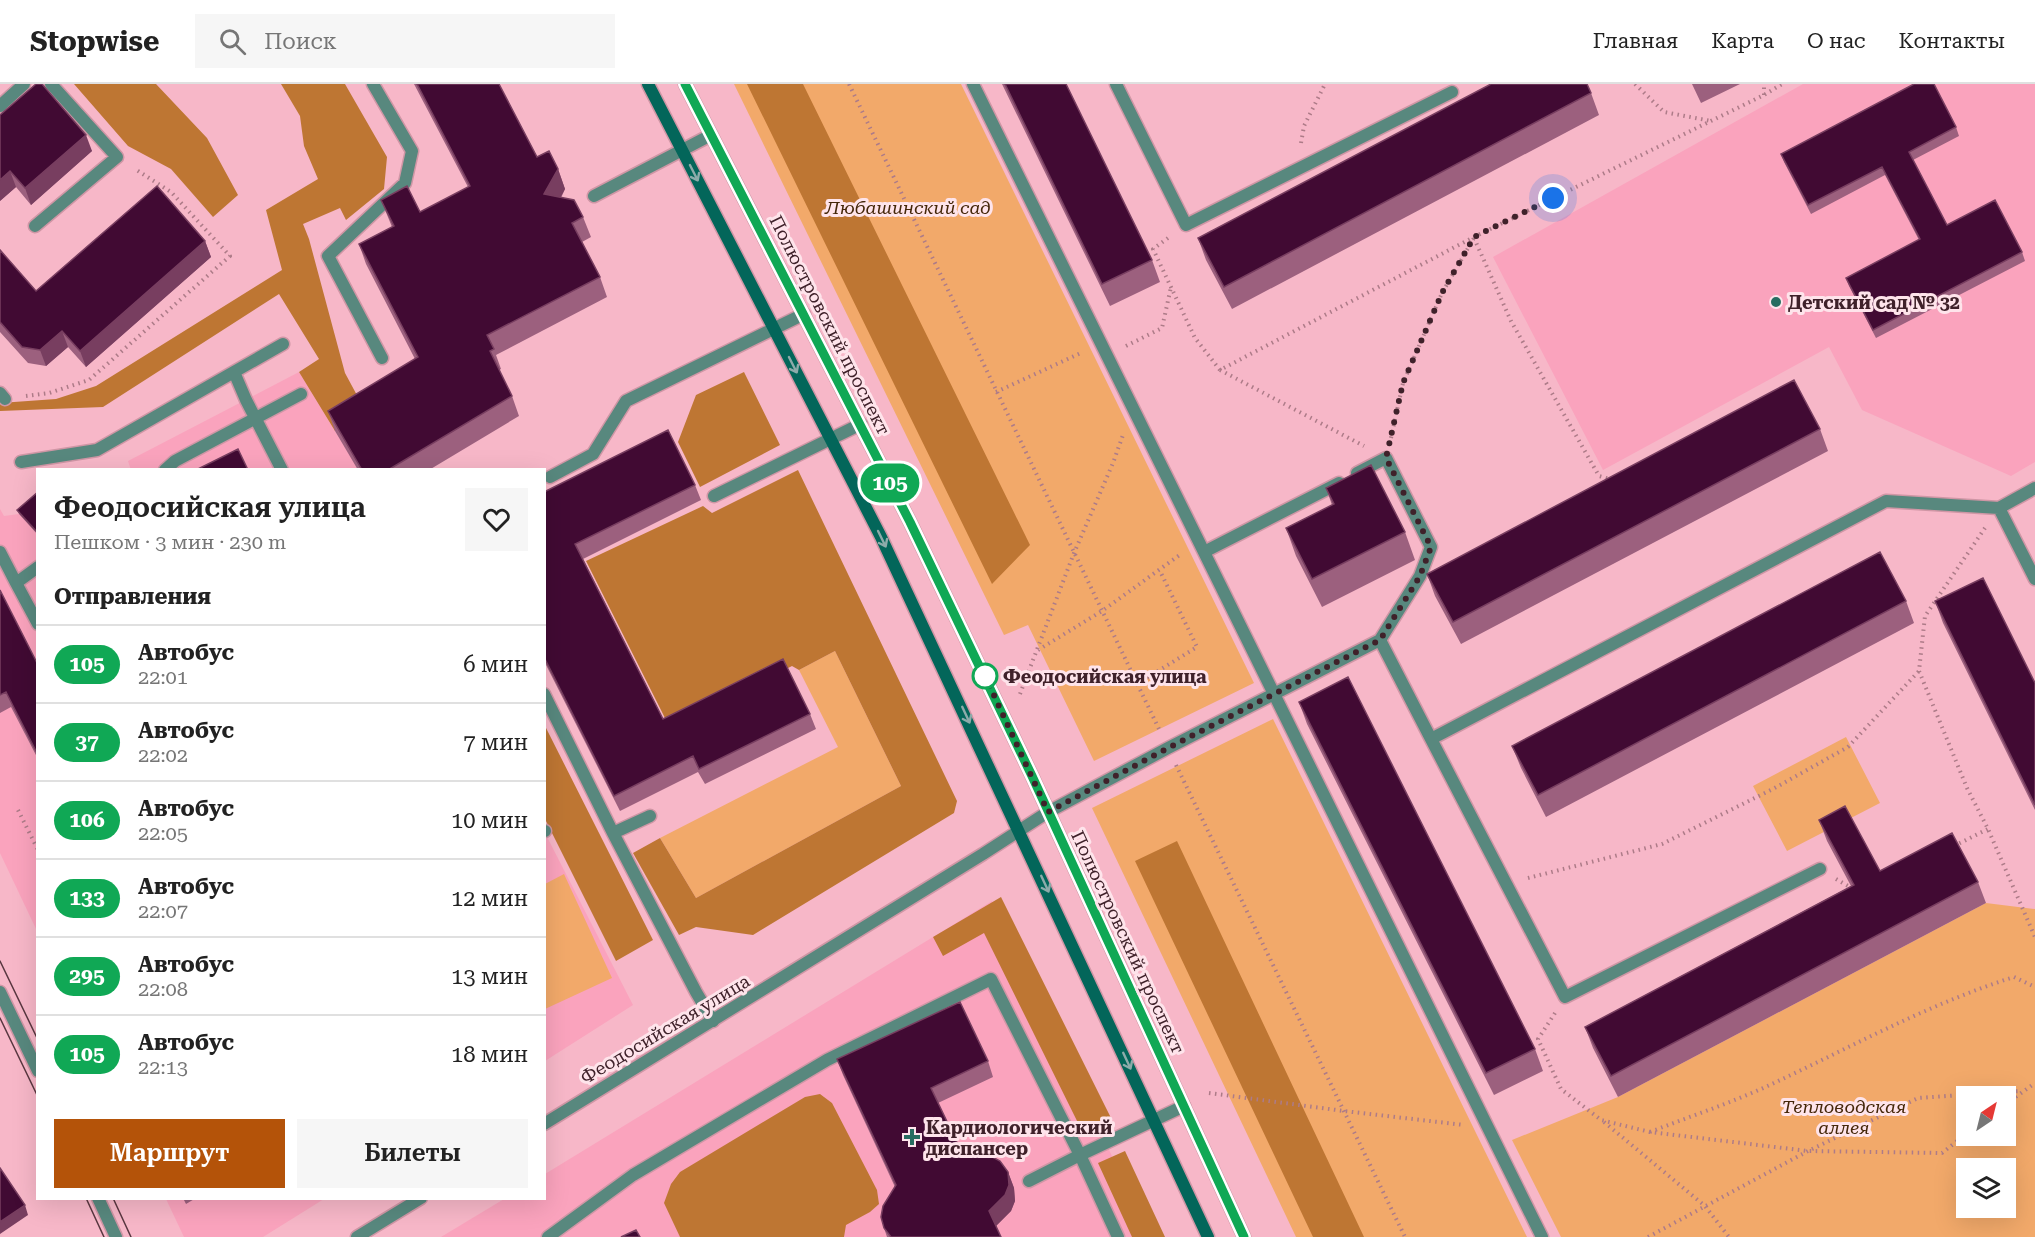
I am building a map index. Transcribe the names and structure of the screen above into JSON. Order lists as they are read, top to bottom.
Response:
{
  "streets": {
    "main road": ["Полюстровский проспект"],
    "street": ["Феодосийская улица"]
  },
  "crossings": [
    ["Полюстровский проспект", "Феодосийская улица"]
  ],
  "parks": ["Любашинский сад", "Тепловодская аллея"],
  "places": {
    "other": ["Детский сад № 32", "Феодосийская улица"],
    "health": ["Кардиологический диспансер"]
  },
  "lines": ["bus line 105"],
  "north": "top right",
  "page": {
    "header": "Stopwise",
    "search": "Поиск",
    "nav": [
      "Главная",
      "Карта",
      "О нас",
      "Контакты"
    ],
    "on_map": "105",
    "heading": [
      ["Феодосийская улица", "Пешком · 3 мин · 230 m"],
      "Отправления"
    ],
    "list": [
      {
        "mark": "105",
        "name": "Автобус",
        "note": "22:01",
        "value": "6 мин"
      },
      {
        "mark": "37",
        "name": "Автобус",
        "note": "22:02",
        "value": "7 мин"
      },
      {
        "mark": "106",
        "name": "Автобус",
        "note": "22:05",
        "value": "10 мин"
      },
      {
        "mark": "133",
        "name": "Автобус",
        "note": "22:07",
        "value": "12 мин"
      },
      {
        "mark": "295",
        "name": "Автобус",
        "note": "22:08",
        "value": "13 мин"
      },
      {
        "mark": "105",
        "name": "Автобус",
        "note": "22:13",
        "value": "18 мин"
      }
    ],
    "buttons": ["Маршрут", "Билеты"]
  }
}
